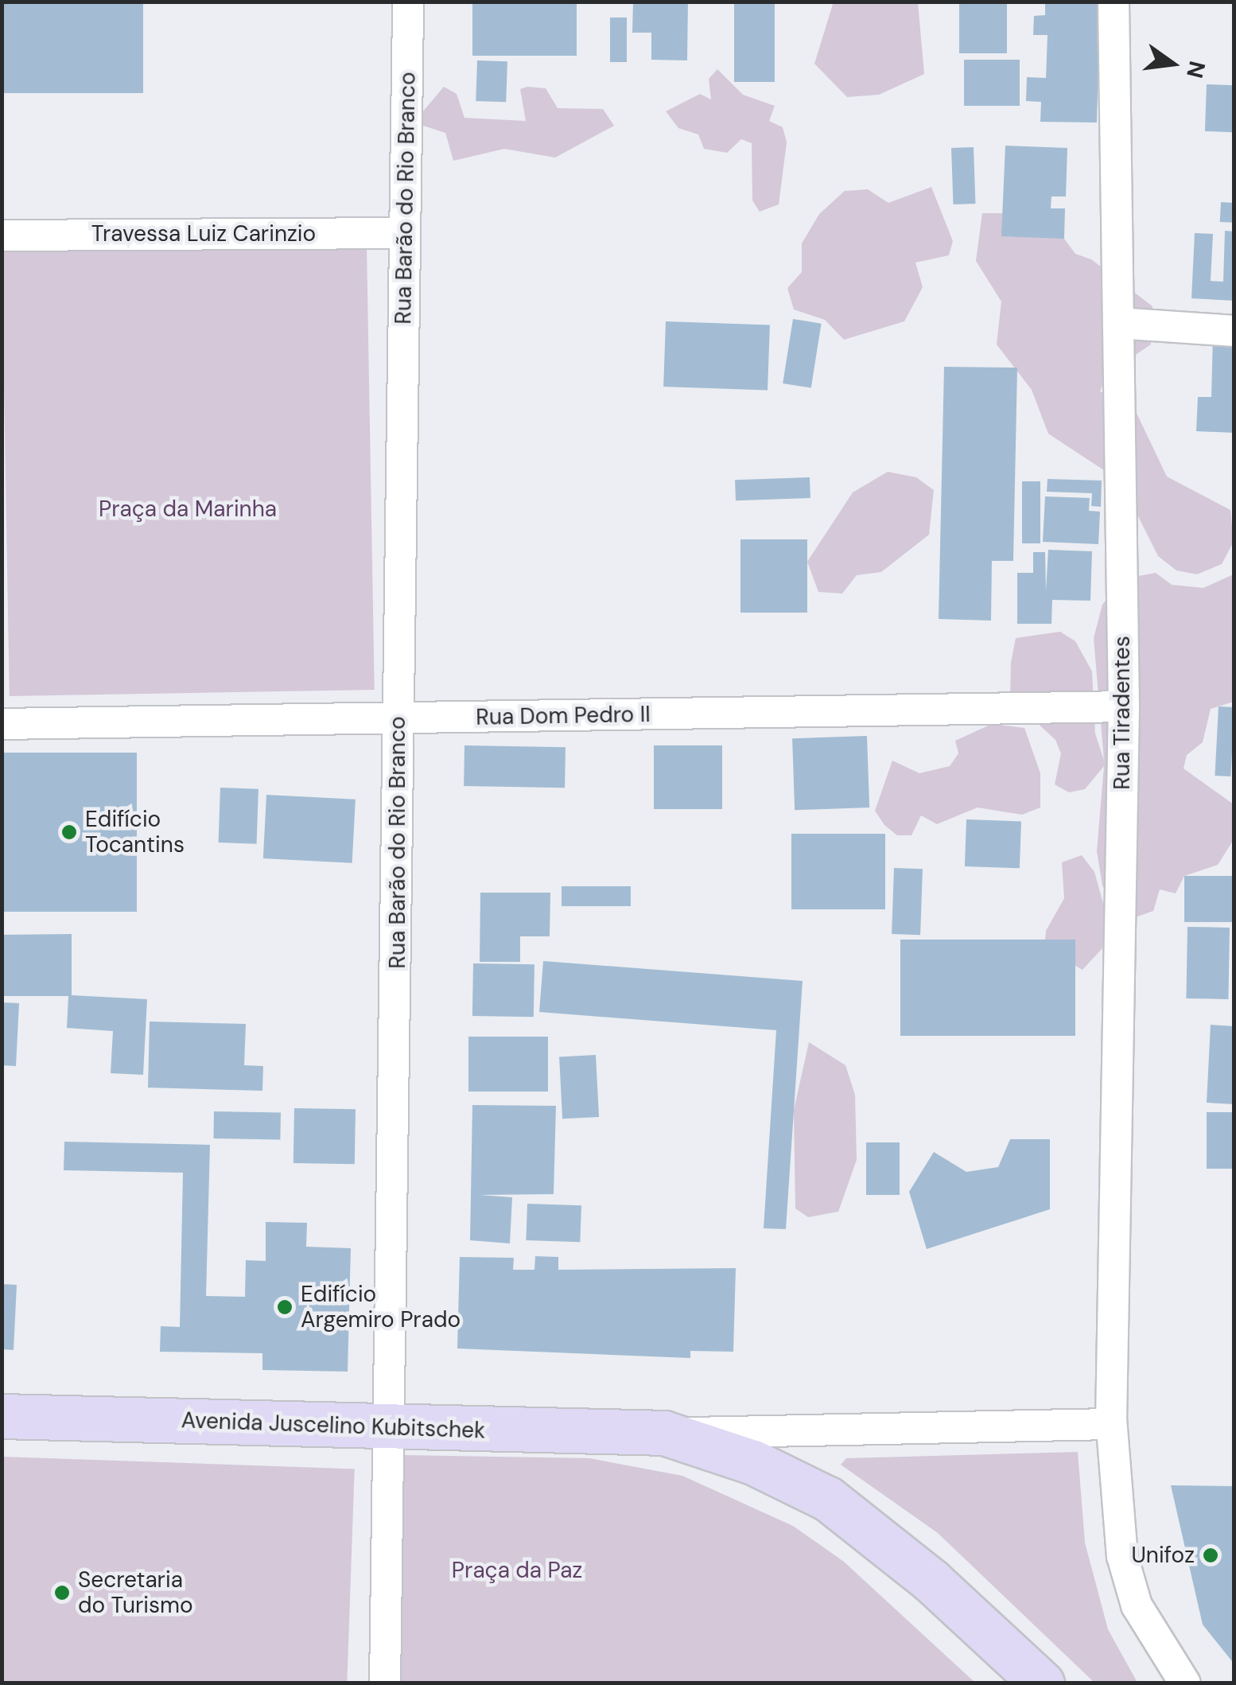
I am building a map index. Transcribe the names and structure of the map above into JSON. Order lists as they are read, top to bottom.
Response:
{
  "streets": {
    "main road": ["Avenida Juscelino Kubitschek"],
    "street": [
      "Rua Barão do Rio Branco",
      "Travessa Luiz Carinzio",
      "Rua Tiradentes",
      "Rua Dom Pedro II"
    ]
  },
  "crossings": [
    ["Rua Barão do Rio Branco", "Travessa Luiz Carinzio"],
    ["Rua Barão do Rio Branco", "Rua Dom Pedro II"],
    ["Rua Barão do Rio Branco", "Avenida Juscelino Kubitschek"],
    ["Rua Tiradentes", "Rua Dom Pedro II"],
    ["Rua Tiradentes", "Avenida Juscelino Kubitschek"]
  ],
  "parks": ["Praça da Marinha", "Praça da Paz"],
  "places": [
    "Edifício Tocantins",
    "Edifício Argemiro Prado",
    "Unifoz",
    "Secretaria do Turismo"
  ],
  "north": "right"
}
